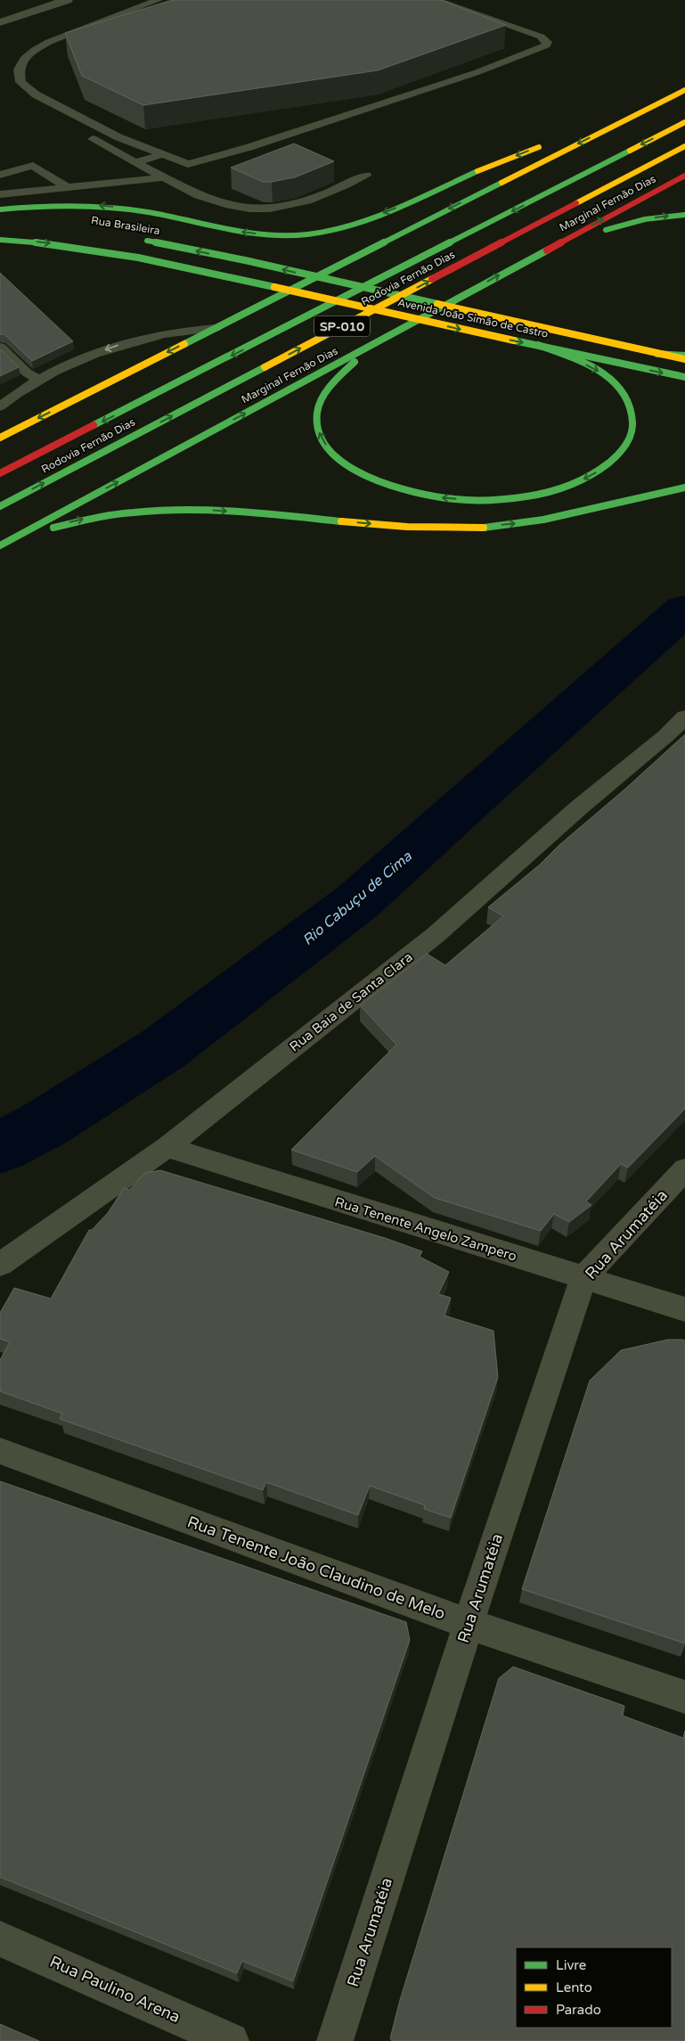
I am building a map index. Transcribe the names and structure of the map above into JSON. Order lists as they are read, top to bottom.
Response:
{
  "streets": {
    "main road": [
      "Marginal Fernão Dias",
      "Rua Brasileira",
      "Rodovia Fernão Dias",
      "Avenida João Simão de Castro",
      "SP-010"
    ],
    "street": [
      "Rua Baia de Santa Clara",
      "Rua Tenente Angelo Zampero",
      "Rua Arumatéia",
      "Rua Tenente João Claudino de Melo",
      "Rua Paulino Arena"
    ]
  },
  "crossings": [
    ["Rua Brasileira", "Avenida João Simão de Castro"],
    ["Rua Baia de Santa Clara", "Rua Tenente Angelo Zampero"],
    ["Rua Tenente Angelo Zampero", "Rua Arumatéia"],
    ["Rua Arumatéia", "Rua Tenente João Claudino de Melo"]
  ],
  "water": ["Rio Cabuçu de Cima"],
  "legend": ["Livre", "Lento", "Parado"]
}
